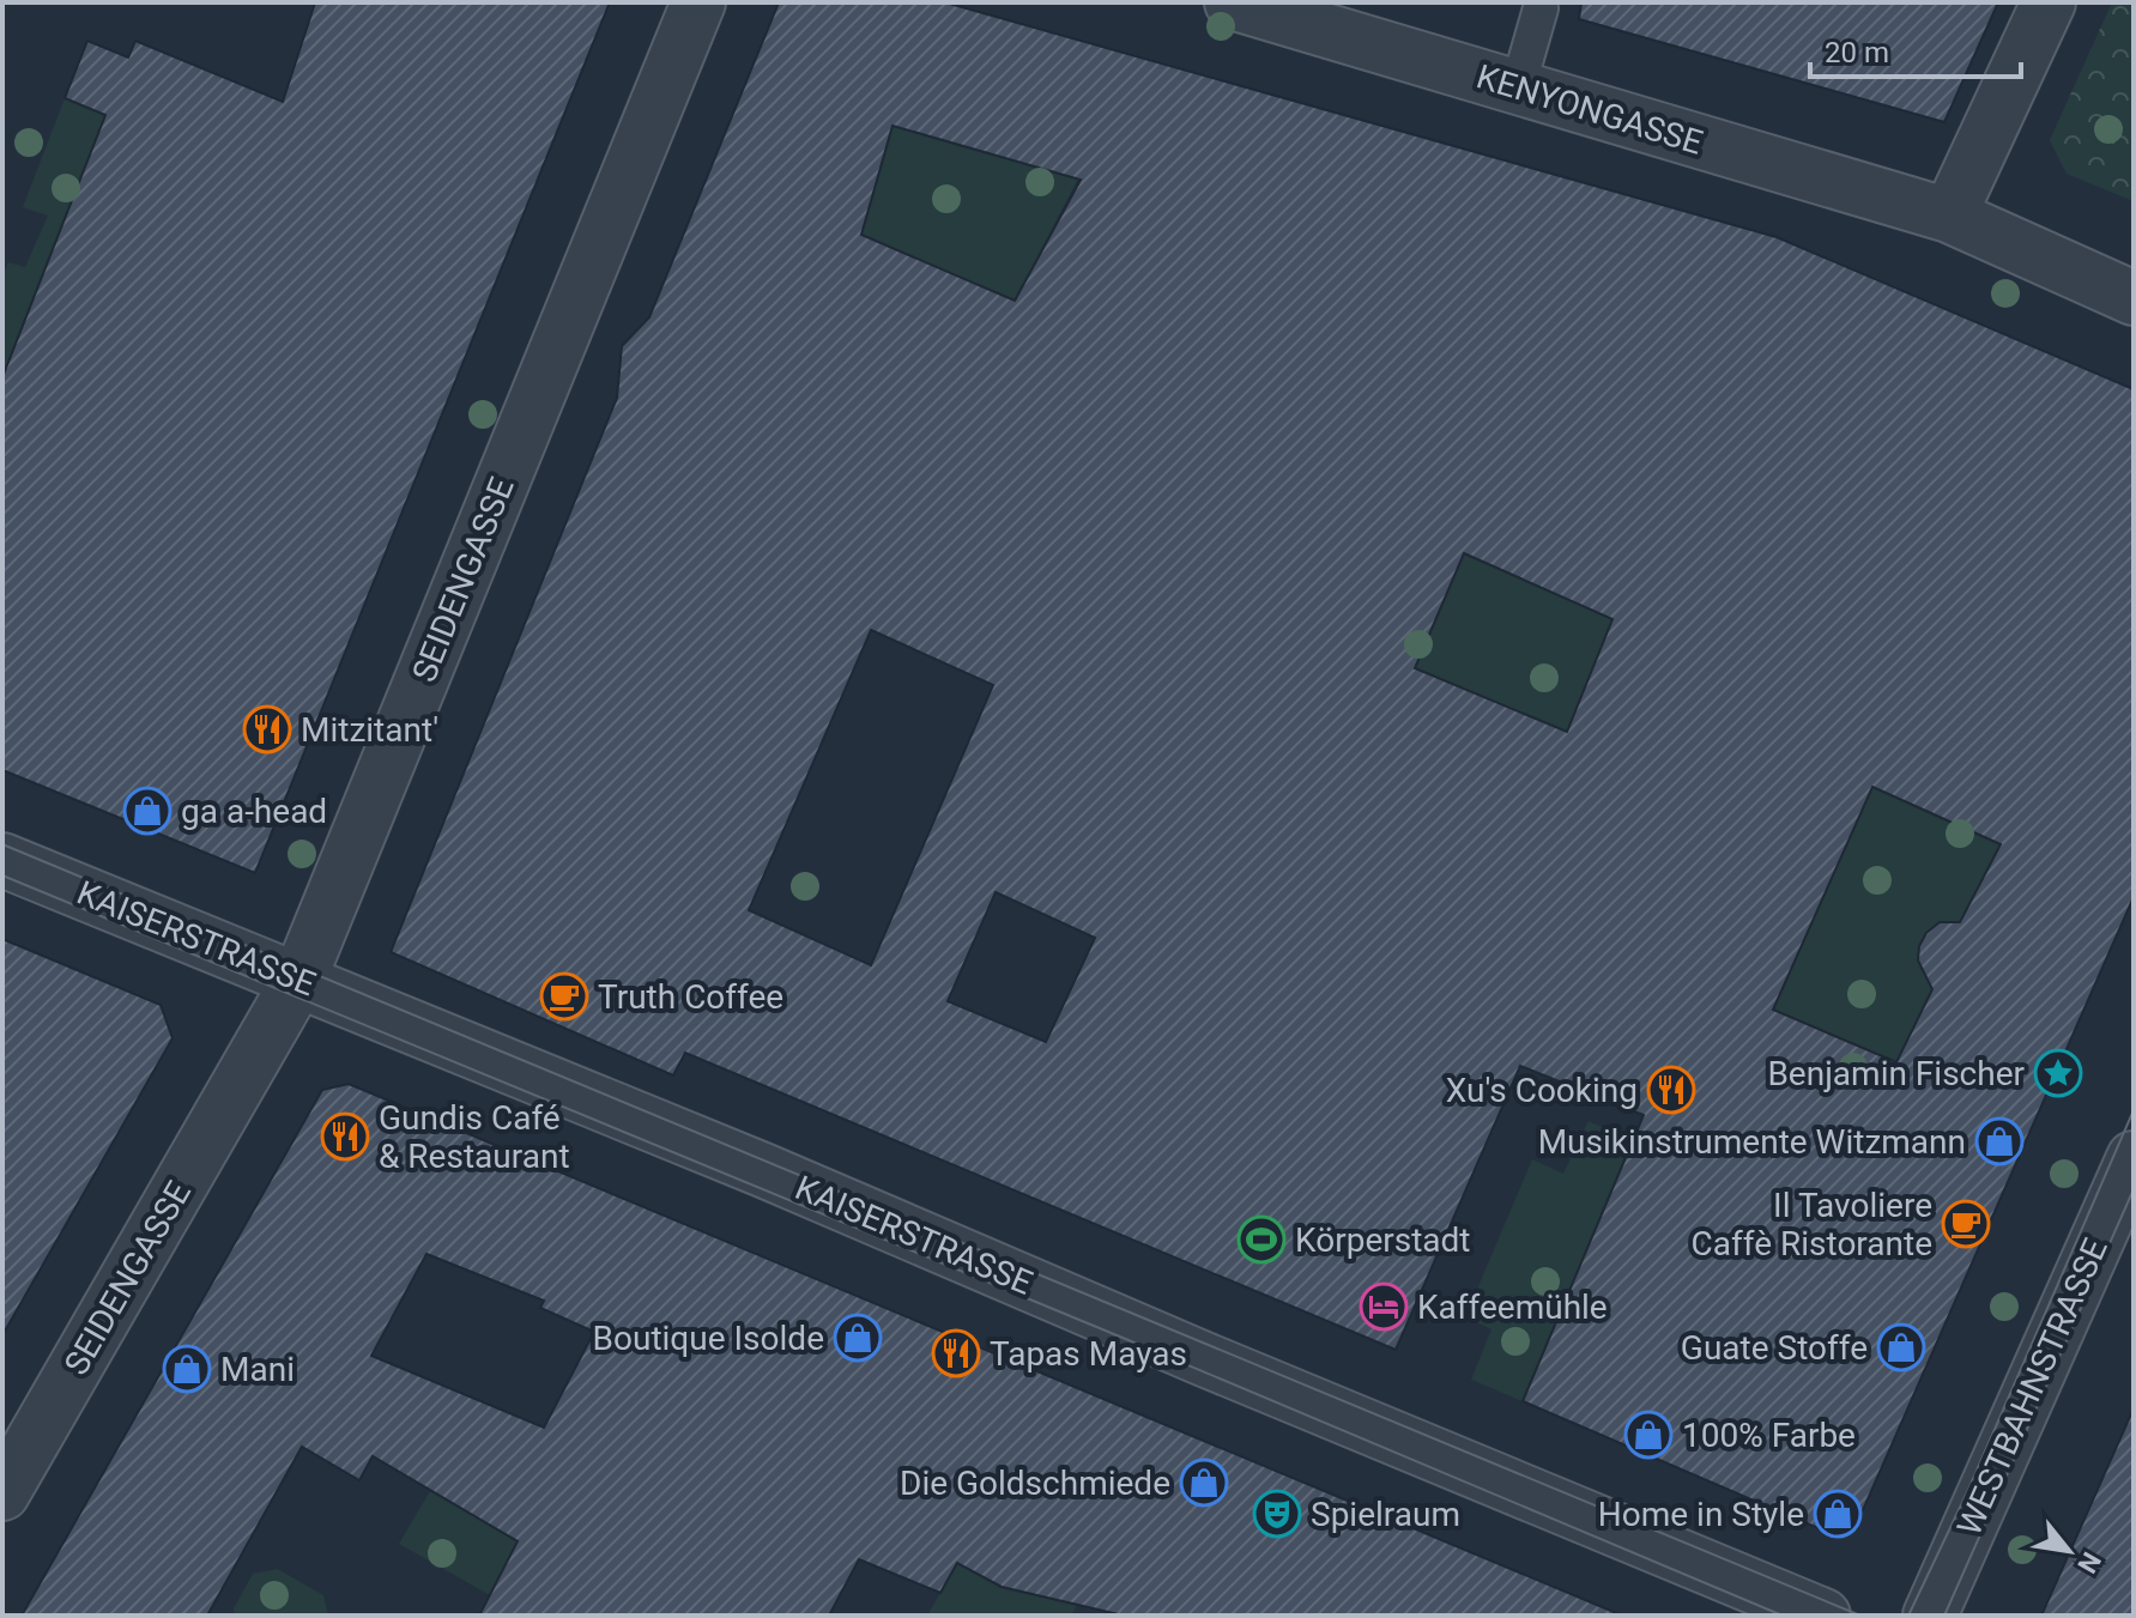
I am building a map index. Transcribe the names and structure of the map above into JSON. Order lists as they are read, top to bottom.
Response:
{
  "streets": {
    "street": [
      "KENYONGASSE",
      "SEIDENGASSE",
      "KAISERSTRASSE",
      "WESTBAHNSTRASSE"
    ]
  },
  "crossings": [
    ["SEIDENGASSE", "KAISERSTRASSE"]
  ],
  "places": {
    "restaurant": [
      "Mitzitant'",
      "Xu's Cooking",
      "Gundis Café & Restaurant",
      "Tapas Mayas"
    ],
    "shop": [
      "ga a-head",
      "Musikinstrumente Witzmann",
      "Boutique Isolde",
      "Guate Stoffe",
      "Mani",
      "100% Farbe",
      "Die Goldschmiede",
      "Home in Style"
    ],
    "cafe": ["Truth Coffee", "Il Tavoliere Caffè Ristorante"],
    "place": ["Benjamin Fischer"],
    "sports": ["Körperstadt"],
    "hotel": ["Kaffeemühle"],
    "theatre": ["Spielraum"]
  },
  "scale_bar": "20 m",
  "north": "bottom right"
}
